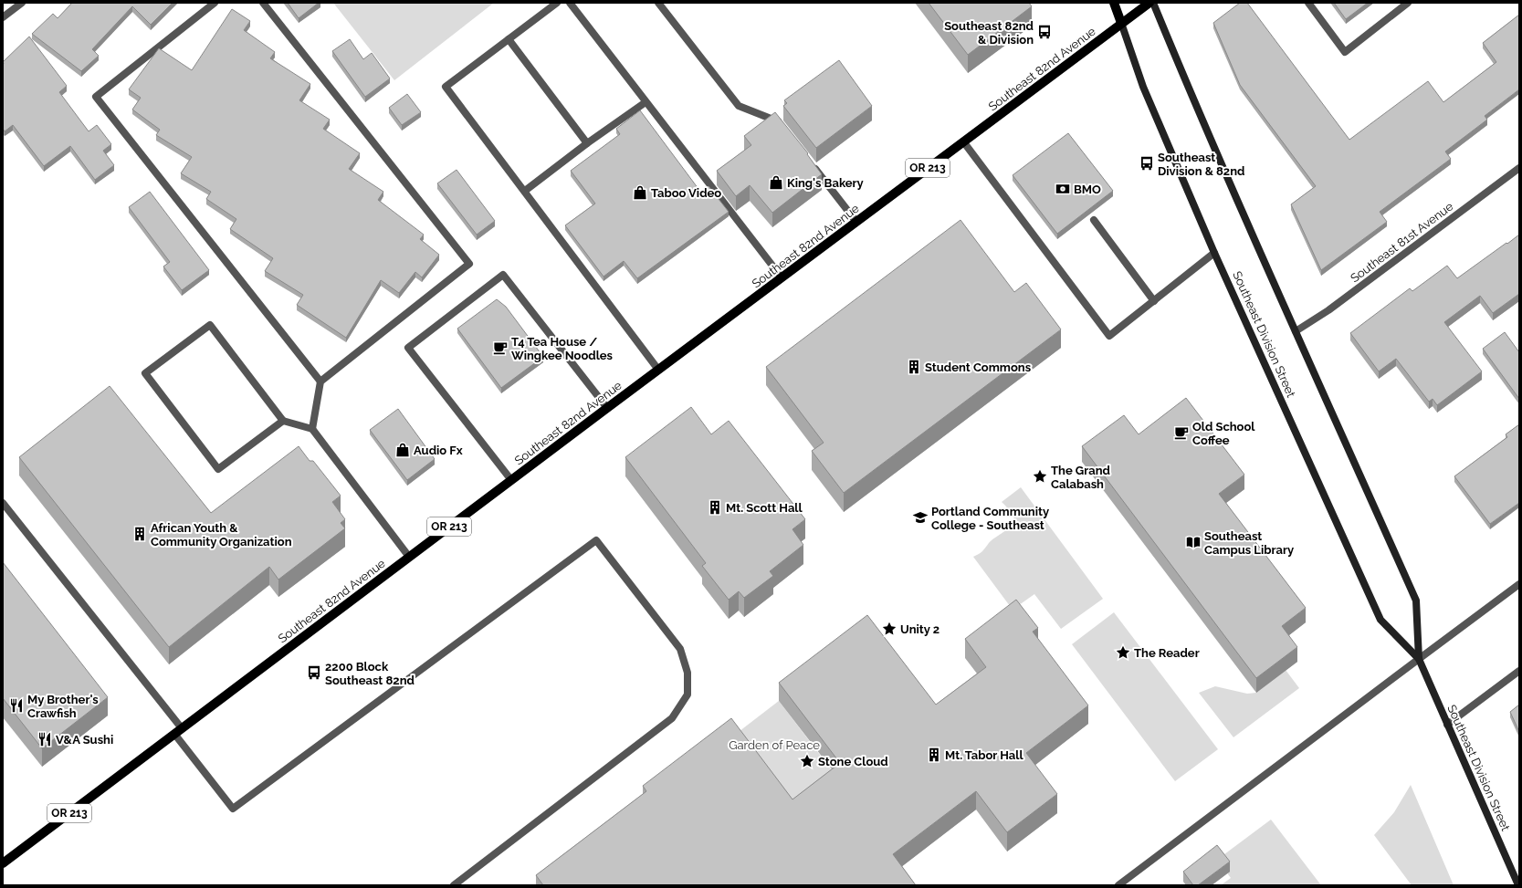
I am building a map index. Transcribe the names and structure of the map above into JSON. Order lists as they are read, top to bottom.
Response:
{
  "streets": {
    "main road": ["Southeast 82nd Avenue", "OR 213", "Southeast Division Street"],
    "street": ["Southeast 81st Avenue"]
  },
  "crossings": [
    ["Southeast 82nd Avenue", "Southeast Division Street"],
    ["Southeast 81st Avenue", "Southeast Division Street"]
  ],
  "parks": ["Garden of Peace"],
  "places": {
    "bus stop": ["Southeast 82nd & Division", "Southeast Division & 82nd", "2200 Block Southeast 82nd"],
    "shop": ["King's Bakery", "Taboo Video", "Audio Fx"],
    "bank": ["BMO"],
    "cafe": ["T4 Tea House / Wingkee Noodles", "Old School Coffee"],
    "building": [
      "Student Commons",
      "Mt. Scott Hall",
      "African Youth & Community Organization",
      "Mt. Tabor Hall"
    ],
    "place": [
      "The Grand Calabash",
      "Unity 2",
      "The Reader",
      "Stone Cloud"
    ],
    "school or university": ["Portland Community College - Southeast"],
    "library": ["Southeast Campus Library"],
    "restaurant": ["My Brother's Crawfish", "V&A Sushi"]
  }
}
